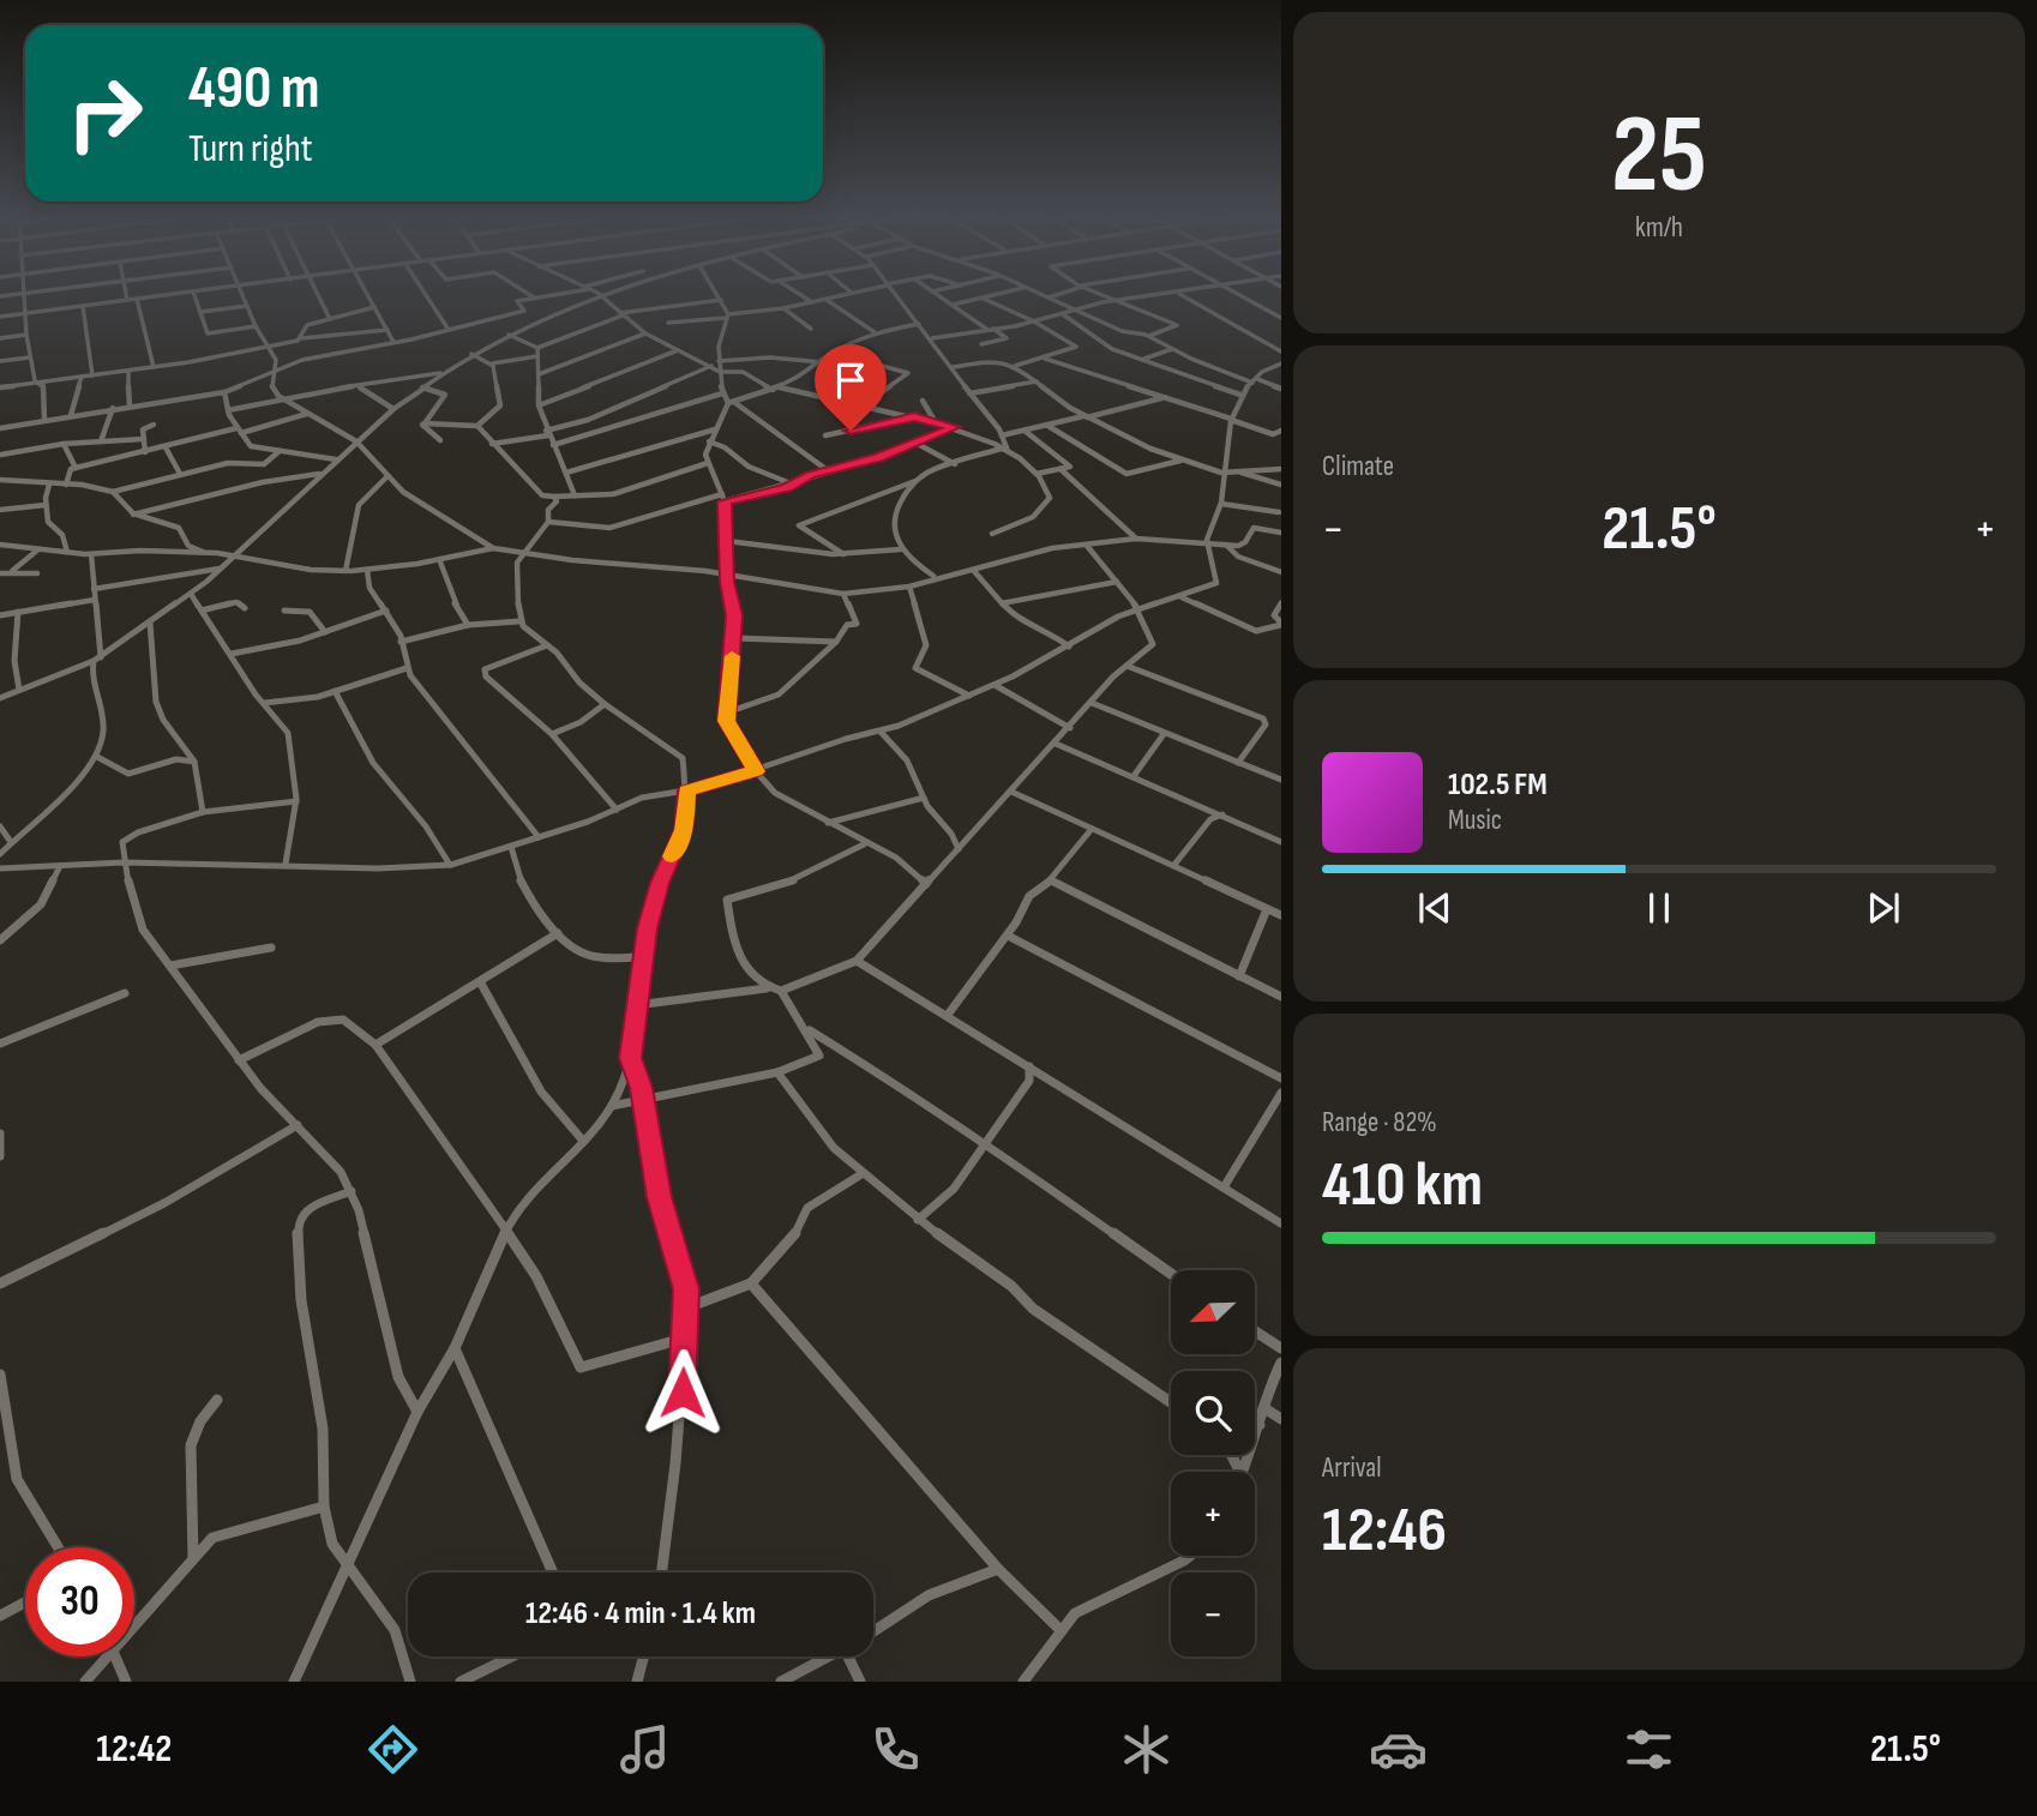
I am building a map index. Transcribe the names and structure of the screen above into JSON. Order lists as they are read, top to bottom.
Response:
{
  "north": "bottom left",
  "page": {
    "tile": [
      ["25", "km/h"],
      "Climate",
      ["Range · 82%", "410 km"],
      ["Arrival", "12:46"]
    ],
    "turn": ["490 m", "Turn right"],
    "heat": ["−", "21.5°", "+"],
    "song": ["102.5 FM", "Music"],
    "map_buttons": ["+", "−"],
    "limit": "30",
    "trip": "12:46 · 4 min · 1.4 km",
    "tabs": ["12:42", "21.5°"]
  }
}
